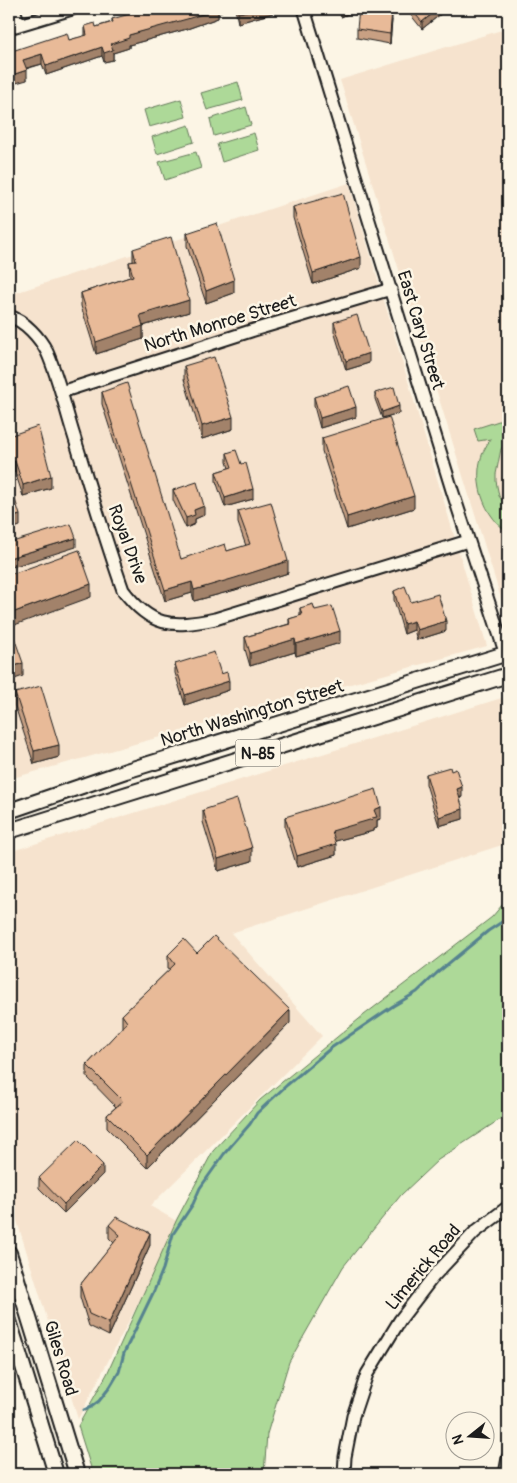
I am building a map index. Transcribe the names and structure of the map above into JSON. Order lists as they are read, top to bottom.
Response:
{
  "streets": {
    "main road": ["North Washington Street", "N-85", "Giles Road"],
    "street": [
      "North Monroe Street",
      "East Cary Street",
      "Royal Drive",
      "Limerick Road"
    ]
  },
  "crossings": [
    ["North Monroe Street", "East Cary Street"],
    ["North Monroe Street", "Royal Drive"],
    ["East Cary Street", "Royal Drive"],
    ["East Cary Street", "North Washington Street"]
  ],
  "north": "left"
}
